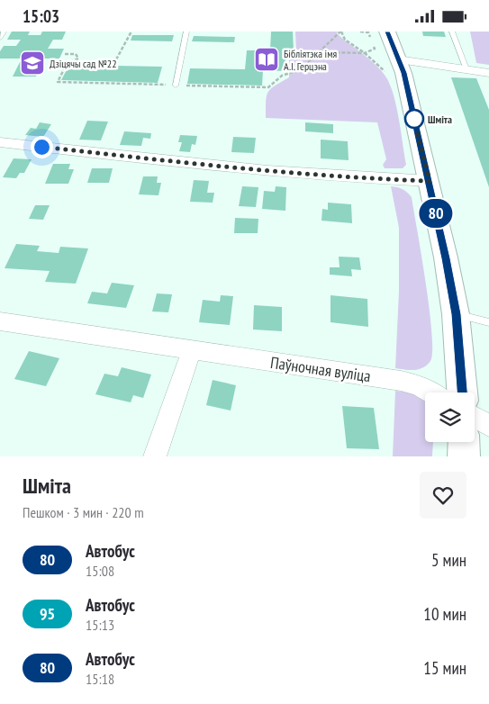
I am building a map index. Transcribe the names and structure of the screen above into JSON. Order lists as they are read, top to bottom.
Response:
{
  "streets": {
    "street": ["Паўночная вуліца"]
  },
  "places": {
    "library": ["Бібліятэка імя А.І. Герцэна"],
    "school or university": ["Дзіцячы сад №22"],
    "other": ["Шміта"]
  },
  "lines": ["bus line 80"],
  "page": {
    "status": "15:03",
    "on_map": "80",
    "heading": ["Шміта", "Пешком · 3 мин · 220 m"],
    "list": [
      {
        "mark": "80",
        "name": "Автобус",
        "note": "15:08",
        "value": "5 мин"
      },
      {
        "mark": "95",
        "name": "Автобус",
        "note": "15:13",
        "value": "10 мин"
      },
      {
        "mark": "80",
        "name": "Автобус",
        "note": "15:18",
        "value": "15 мин"
      }
    ]
  }
}
